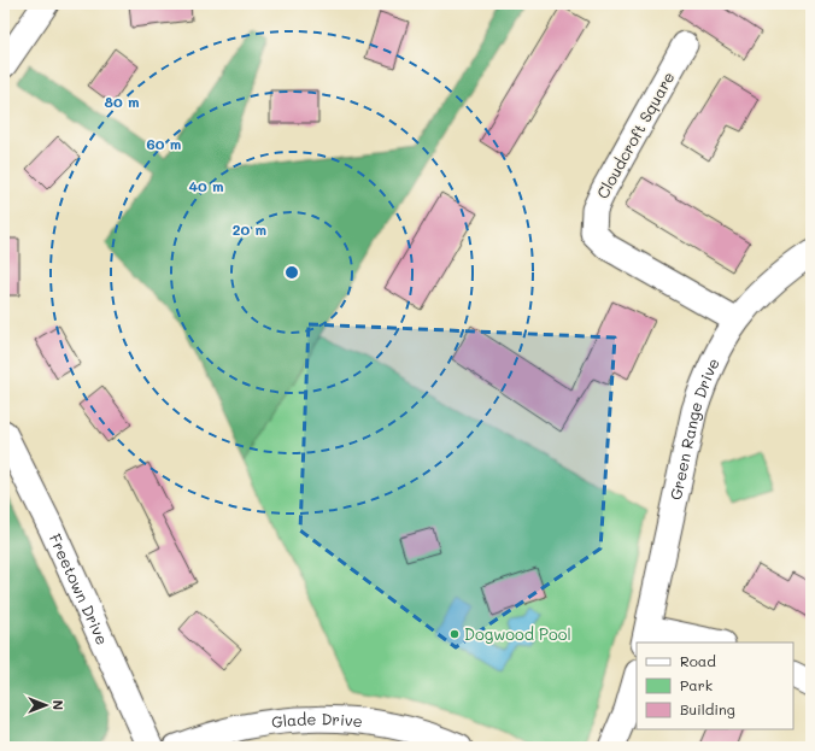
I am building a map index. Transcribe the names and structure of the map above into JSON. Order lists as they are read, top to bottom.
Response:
{
  "streets": {
    "street": [
      "Cloudcroft Square",
      "Green Range Drive",
      "Freetown Drive",
      "Glade Drive"
    ]
  },
  "crossings": [
    ["Cloudcroft Square", "Green Range Drive"]
  ],
  "places": ["Dogwood Pool"],
  "legend": ["Road", "Park", "Building"],
  "north": "right",
  "rings": [
    "80 m",
    "60 m",
    "40 m",
    "20 m"
  ]
}
